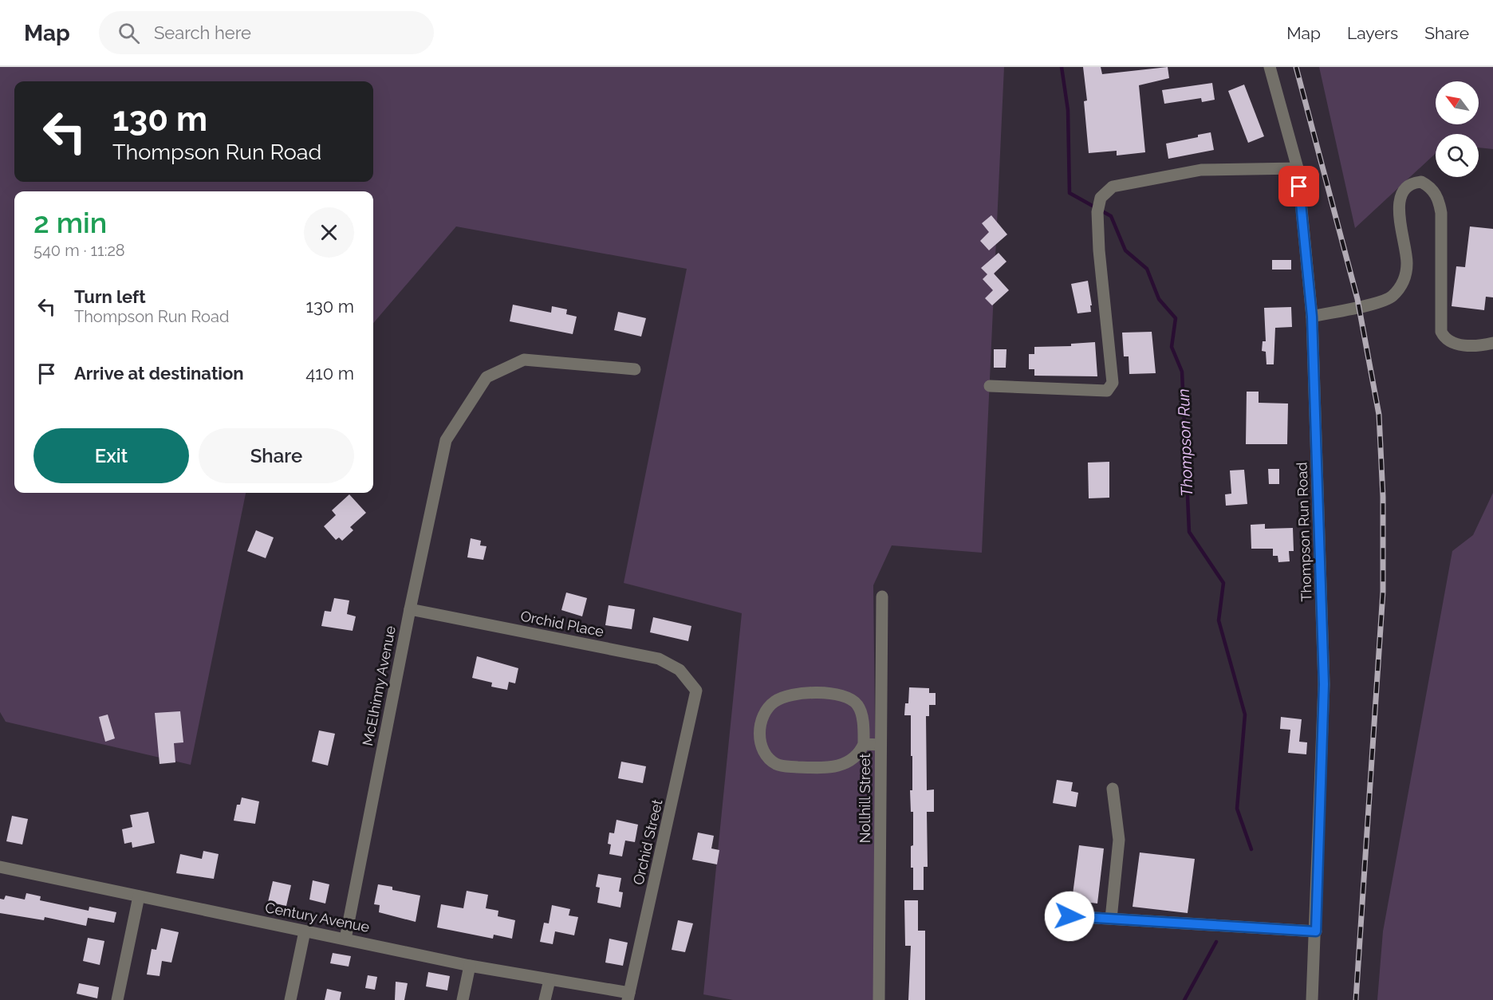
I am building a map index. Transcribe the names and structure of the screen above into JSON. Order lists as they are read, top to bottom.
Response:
{
  "streets": {
    "street": [
      "Thompson Run Road",
      "Orchid Place",
      "McElhinny Avenue",
      "Nollhill Street",
      "Orchid Street",
      "Century Avenue"
    ]
  },
  "crossings": [
    ["Orchid Place", "McElhinny Avenue"],
    ["Orchid Place", "Orchid Street"],
    ["McElhinny Avenue", "Century Avenue"],
    ["Orchid Street", "Century Avenue"]
  ],
  "water": ["Thompson Run"],
  "north": "top left",
  "page": {
    "header": "Map",
    "search": "Search here",
    "nav": ["Map", "Layers", "Share"],
    "turn": ["130 m", "Thompson Run Road"],
    "heading": ["2 min", "540 m · 11:28"],
    "list": [
      {
        "name": "Turn left",
        "note": "Thompson Run Road",
        "value": "130 m"
      },
      {
        "name": "Arrive at destination",
        "value": "410 m"
      }
    ],
    "buttons": ["Exit", "Share"]
  }
}
